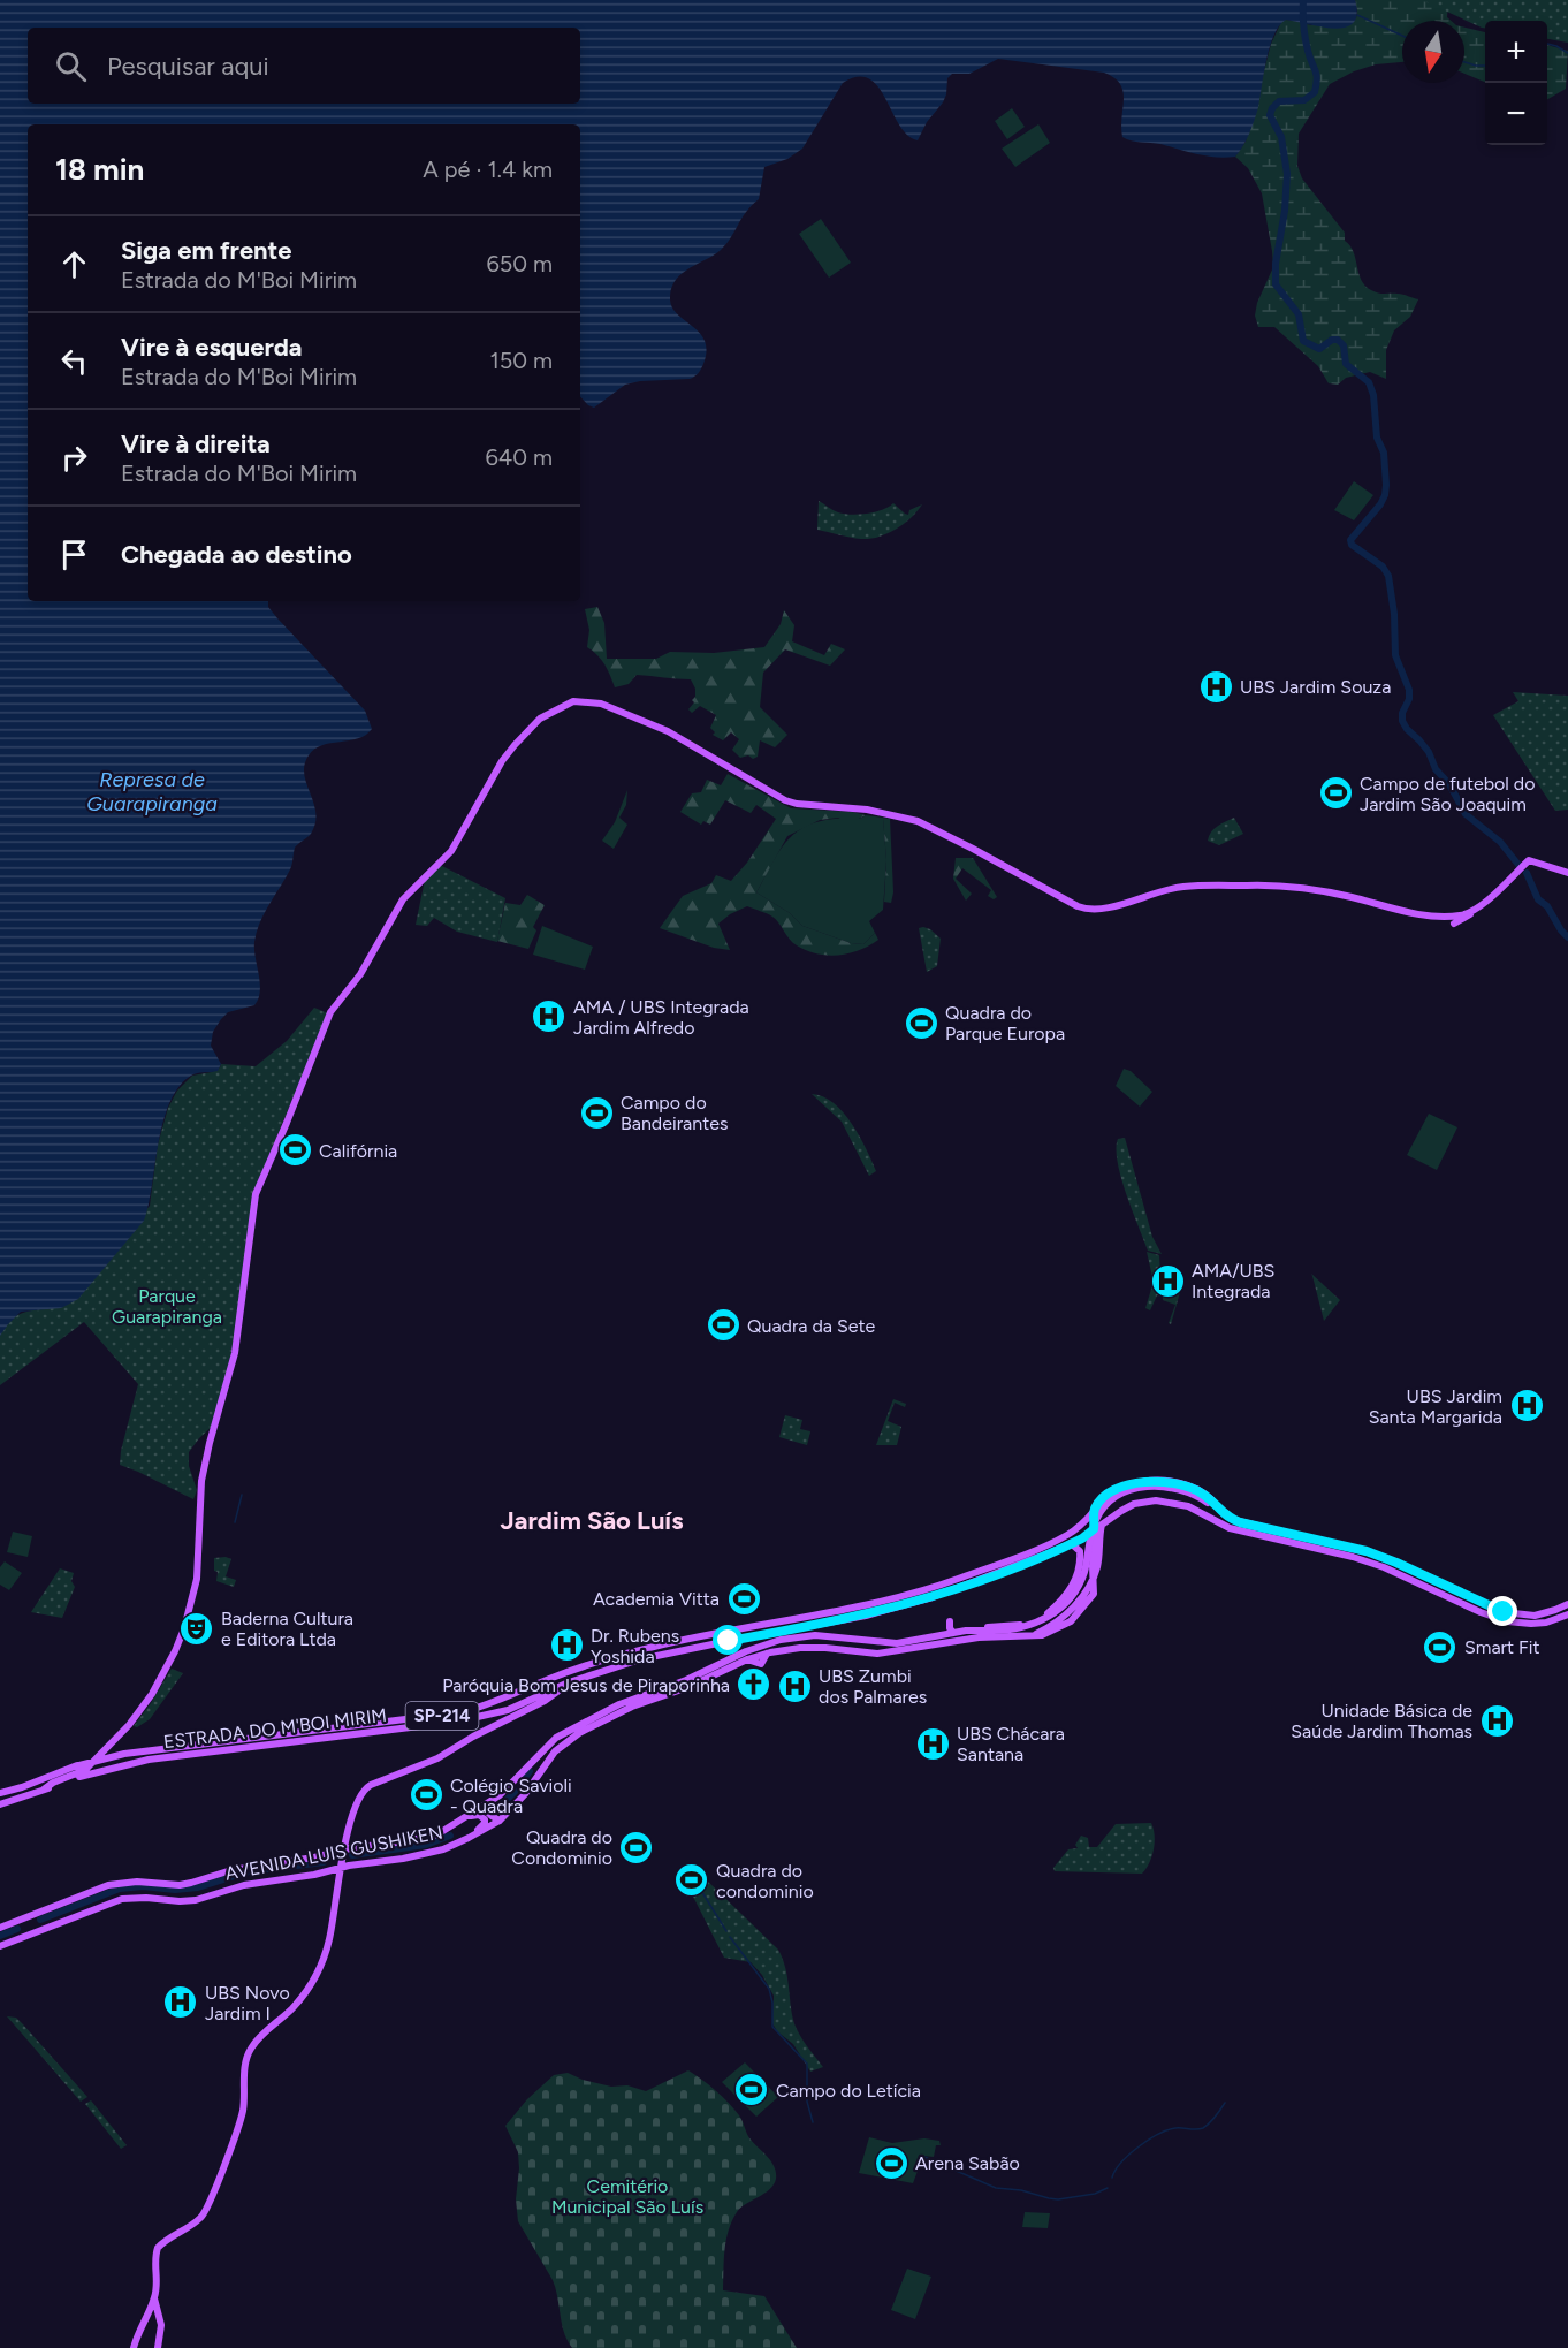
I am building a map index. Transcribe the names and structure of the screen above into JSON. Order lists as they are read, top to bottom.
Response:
{
  "streets": {
    "main road": ["SP-214", "ESTRADA DO M'BOI MIRIM", "AVENIDA LUIS GUSHIKEN"]
  },
  "districts": ["Jardim São Luís"],
  "water": ["Represa de Guarapiranga"],
  "parks": ["Parque Guarapiranga", "Cemitério Municipal São Luís"],
  "places": {
    "hospital": [
      "UBS Jardim Souza",
      "AMA / UBS Integrada Jardim Alfredo",
      "AMA/UBS Integrada",
      "UBS Jardim Santa Margarida",
      "Dr. Rubens Yoshida",
      "UBS Zumbi dos Palmares",
      "Unidade Básica de Saúde Jardim Thomas",
      "UBS Chácara Santana",
      "UBS Novo Jardim I"
    ],
    "sports": [
      "Campo de futebol do Jardim São Joaquim",
      "Quadra do Parque Europa",
      "Campo do Bandeirantes",
      "Califórnia",
      "Quadra da Sete",
      "Academia Vitta",
      "Smart Fit",
      "Colégio Savioli - Quadra",
      "Quadra do Condominio",
      "Quadra do condominio",
      "Campo do Letícia",
      "Arena Sabão"
    ],
    "theatre": ["Baderna Cultura e Editora Ltda"],
    "church": ["Paróquia Bom Jesus de Piraporinha"]
  },
  "north": "bottom",
  "page": {
    "map_buttons": ["+", "−"],
    "search": "Pesquisar aqui",
    "heading": ["18 min", "A pé · 1.4 km"],
    "list": [
      ["Siga em frente", "Estrada do M'Boi Mirim", "650 m"],
      ["Vire à esquerda", "Estrada do M'Boi Mirim", "150 m"],
      ["Vire à direita", "Estrada do M'Boi Mirim", "640 m"],
      "Chegada ao destino"
    ]
  }
}
